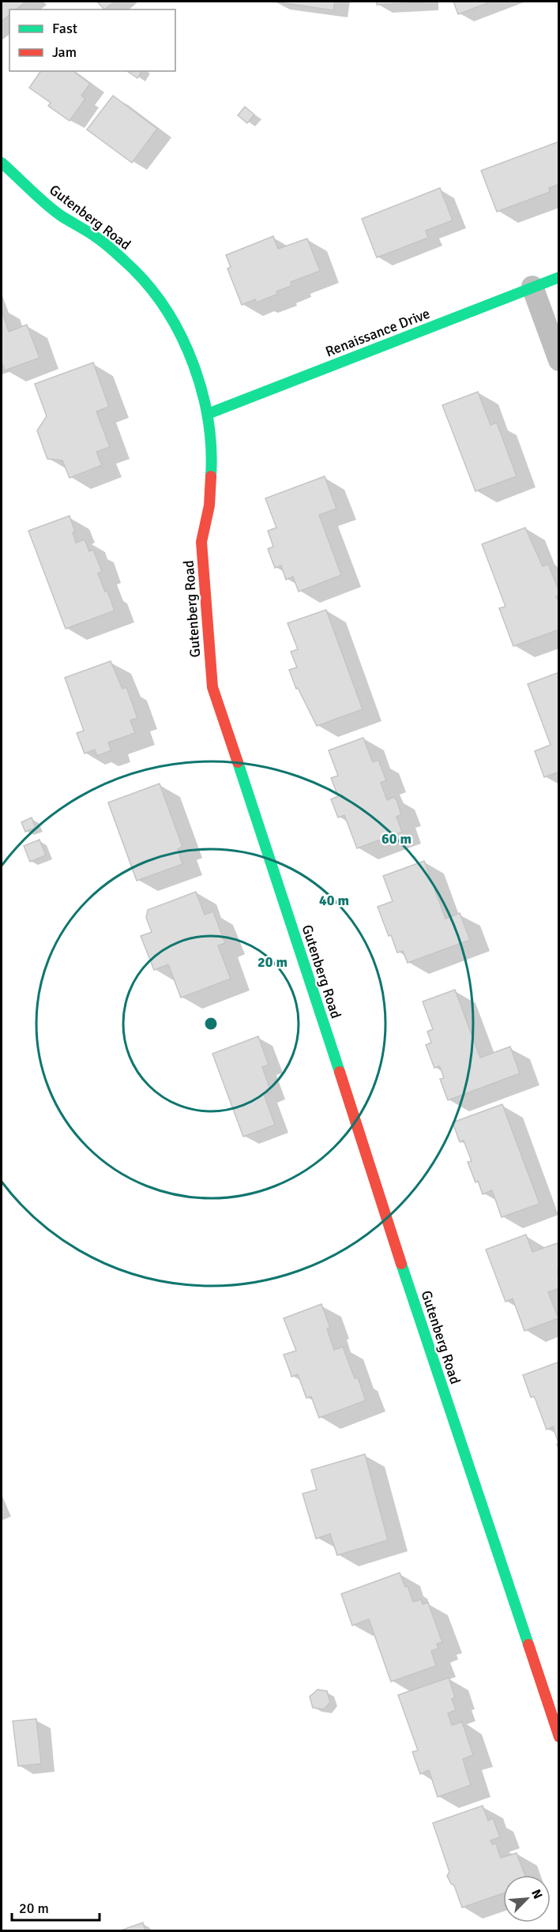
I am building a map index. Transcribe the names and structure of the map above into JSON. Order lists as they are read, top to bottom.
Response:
{
  "streets": {
    "street": ["Gutenberg Road", "Renaissance Drive"]
  },
  "crossings": [
    ["Gutenberg Road", "Renaissance Drive"]
  ],
  "legend": ["Fast", "Jam"],
  "scale_bar": "20 m",
  "north": "top right",
  "rings": ["60 m", "40 m", "20 m"]
}
